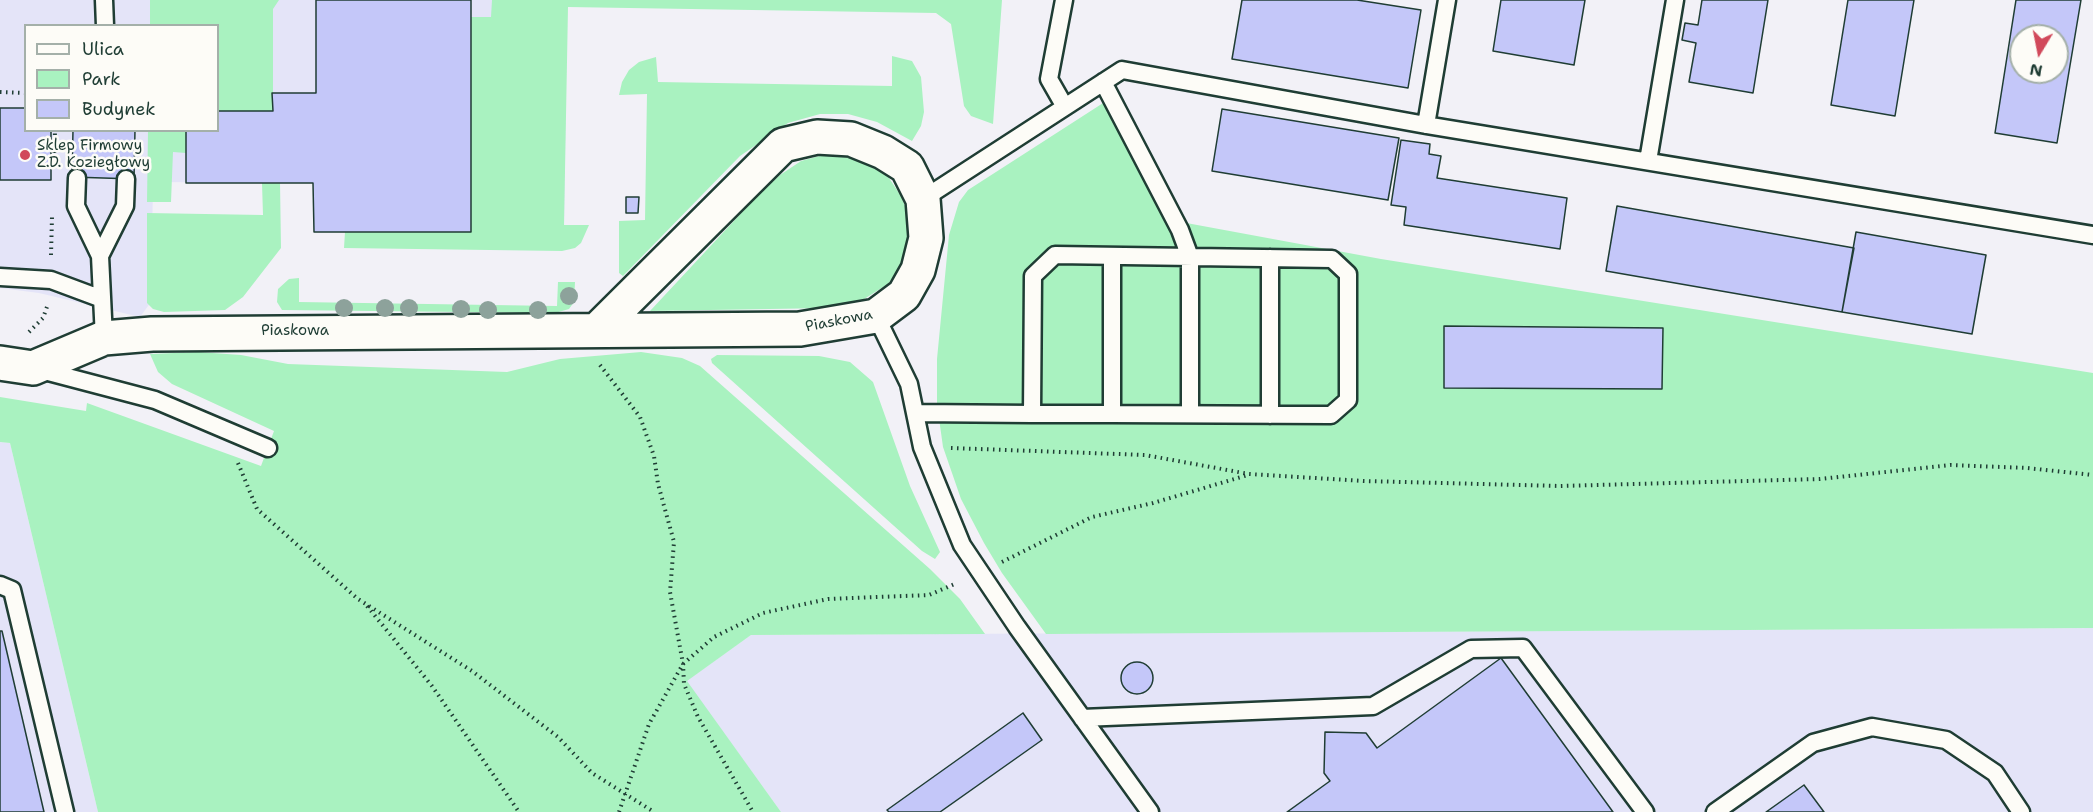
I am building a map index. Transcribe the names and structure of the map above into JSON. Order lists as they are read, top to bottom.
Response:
{
  "streets": {
    "street": ["Piaskowa"]
  },
  "places": ["Sklep Firmowy Z.D. Koziegłowy"],
  "legend": ["Ulica", "Park", "Budynek"],
  "north": "bottom"
}
